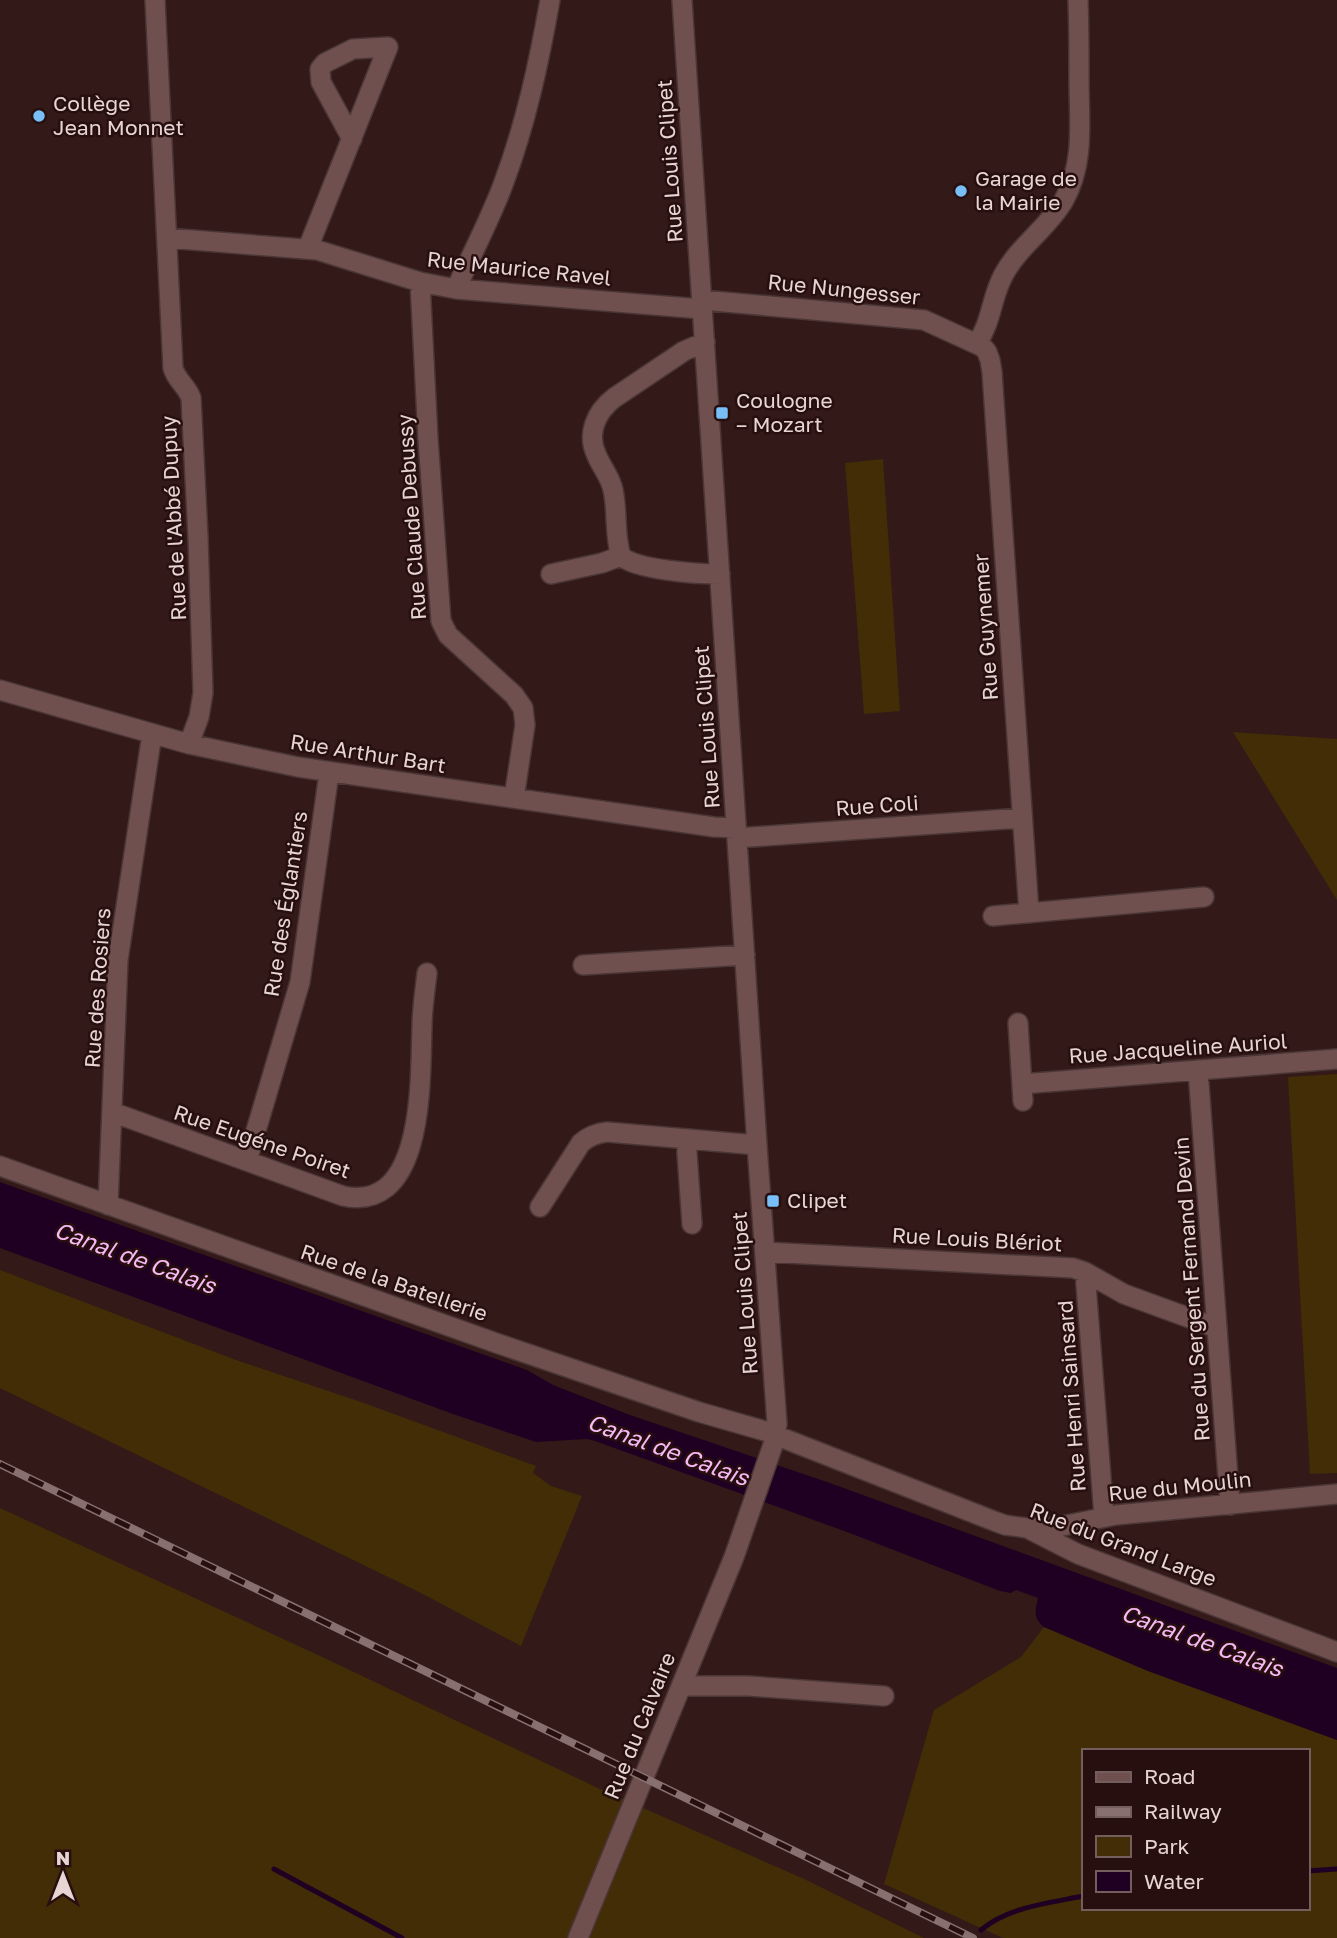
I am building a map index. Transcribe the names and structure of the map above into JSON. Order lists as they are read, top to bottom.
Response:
{
  "streets": {
    "street": [
      "Rue Louis Clipet",
      "Rue Maurice Ravel",
      "Rue Nungesser",
      "Rue Claude Debussy",
      "Rue de l'Abbé Dupuy",
      "Rue Guynemer",
      "Rue Arthur Bart",
      "Rue Coli",
      "Rue des Églantiers",
      "Rue des Rosiers",
      "Rue Jacqueline Auriol",
      "Rue Eugéne Poiret",
      "Rue Louis Blériot",
      "Rue de la Batellerie",
      "Rue du Sergent Fernand Devin",
      "Rue Henri Sainsard",
      "Rue du Moulin",
      "Rue du Grand Large",
      "Rue du Calvaire"
    ]
  },
  "crossings": [
    ["Rue Louis Clipet", "Rue Maurice Ravel"],
    ["Rue Louis Clipet", "Rue Nungesser"],
    ["Rue Louis Clipet", "Rue Arthur Bart"],
    ["Rue Louis Clipet", "Rue Coli"],
    ["Rue Louis Clipet", "Rue Louis Blériot"],
    ["Rue Louis Clipet", "Rue de la Batellerie"],
    ["Rue Louis Clipet", "Rue du Grand Large"],
    ["Rue Louis Clipet", "Rue du Calvaire"],
    ["Rue Maurice Ravel", "Rue Nungesser"],
    ["Rue Maurice Ravel", "Rue Claude Debussy"],
    ["Rue Maurice Ravel", "Rue de l'Abbé Dupuy"],
    ["Rue Nungesser", "Rue Guynemer"],
    ["Rue Claude Debussy", "Rue Arthur Bart"],
    ["Rue de l'Abbé Dupuy", "Rue Arthur Bart"],
    ["Rue Guynemer", "Rue Coli"],
    ["Rue Arthur Bart", "Rue Coli"],
    ["Rue Arthur Bart", "Rue des Églantiers"],
    ["Rue Arthur Bart", "Rue des Rosiers"],
    ["Rue des Églantiers", "Rue Eugéne Poiret"],
    ["Rue des Rosiers", "Rue Eugéne Poiret"],
    ["Rue des Rosiers", "Rue de la Batellerie"],
    ["Rue Jacqueline Auriol", "Rue du Sergent Fernand Devin"],
    ["Rue Louis Blériot", "Rue du Sergent Fernand Devin"],
    ["Rue Louis Blériot", "Rue Henri Sainsard"],
    ["Rue de la Batellerie", "Rue du Grand Large"],
    ["Rue du Sergent Fernand Devin", "Rue du Moulin"],
    ["Rue Henri Sainsard", "Rue du Moulin"],
    ["Rue du Moulin", "Rue du Grand Large"]
  ],
  "water": ["Canal de Calais"],
  "places": {
    "other": ["Collège Jean Monnet", "Garage de la Mairie"],
    "transit": ["Coulogne – Mozart", "Clipet"]
  },
  "legend": [
    "Road",
    "Railway",
    "Park",
    "Water"
  ],
  "north": "top"
}
